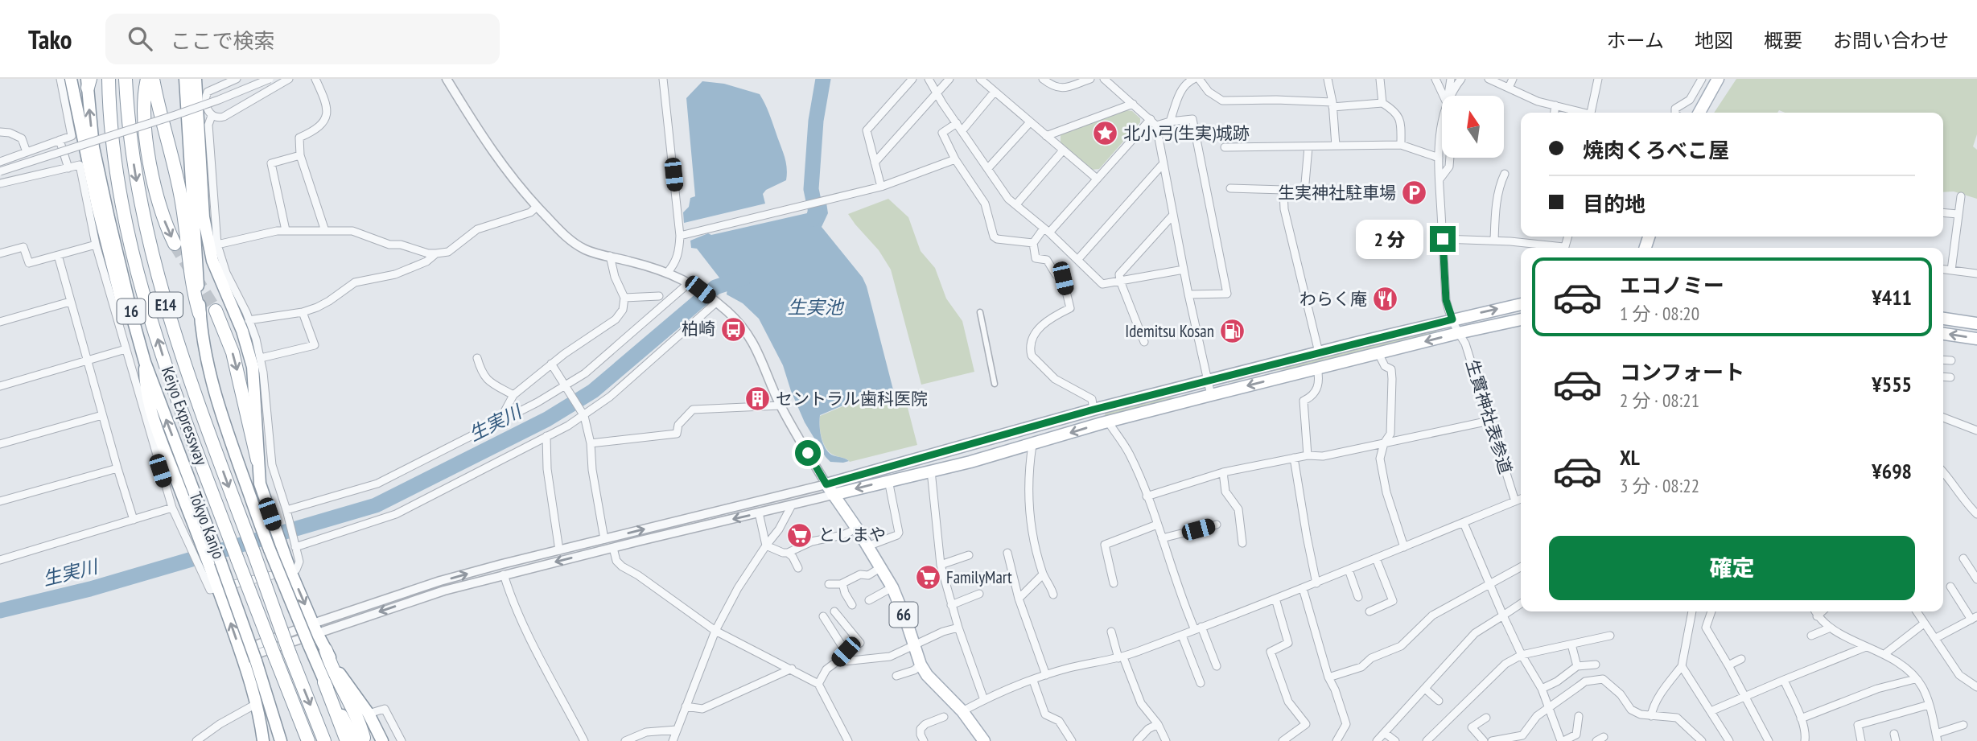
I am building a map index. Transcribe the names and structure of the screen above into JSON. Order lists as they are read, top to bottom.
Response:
{
  "streets": {
    "highway": ["E14", "Keiyo Expressway"],
    "main road": ["16", "Tokyo Kanjo", "66"],
    "street": ["生實神社表参道"]
  },
  "crossings": [
    ["16", "Tokyo Kanjo"]
  ],
  "water": ["生実池", "生実川"],
  "places": {
    "place": ["北小弓(生実)城跡"],
    "parking": ["生実神社駐車場"],
    "restaurant": ["わらく庵"],
    "bus stop": ["柏崎"],
    "fuel station": ["Idemitsu Kosan"],
    "building": ["セントラル歯科医院"],
    "supermarket": ["としまや", "FamilyMart"]
  },
  "north": "top",
  "page": {
    "header": "Tako",
    "search": "ここで検索",
    "nav": [
      "ホーム",
      "地図",
      "概要",
      "お問い合わせ"
    ],
    "banner": ["焼肉くろべこ屋", "目的地"],
    "bubble": "2 分",
    "list": [
      {
        "name": "エコノミー",
        "note": "1 分 · 08:20",
        "value": "¥411"
      },
      {
        "name": "コンフォート",
        "note": "2 分 · 08:21",
        "value": "¥555"
      },
      {
        "name": "XL",
        "note": "3 分 · 08:22",
        "value": "¥698"
      }
    ],
    "buttons": "確定"
  }
}
